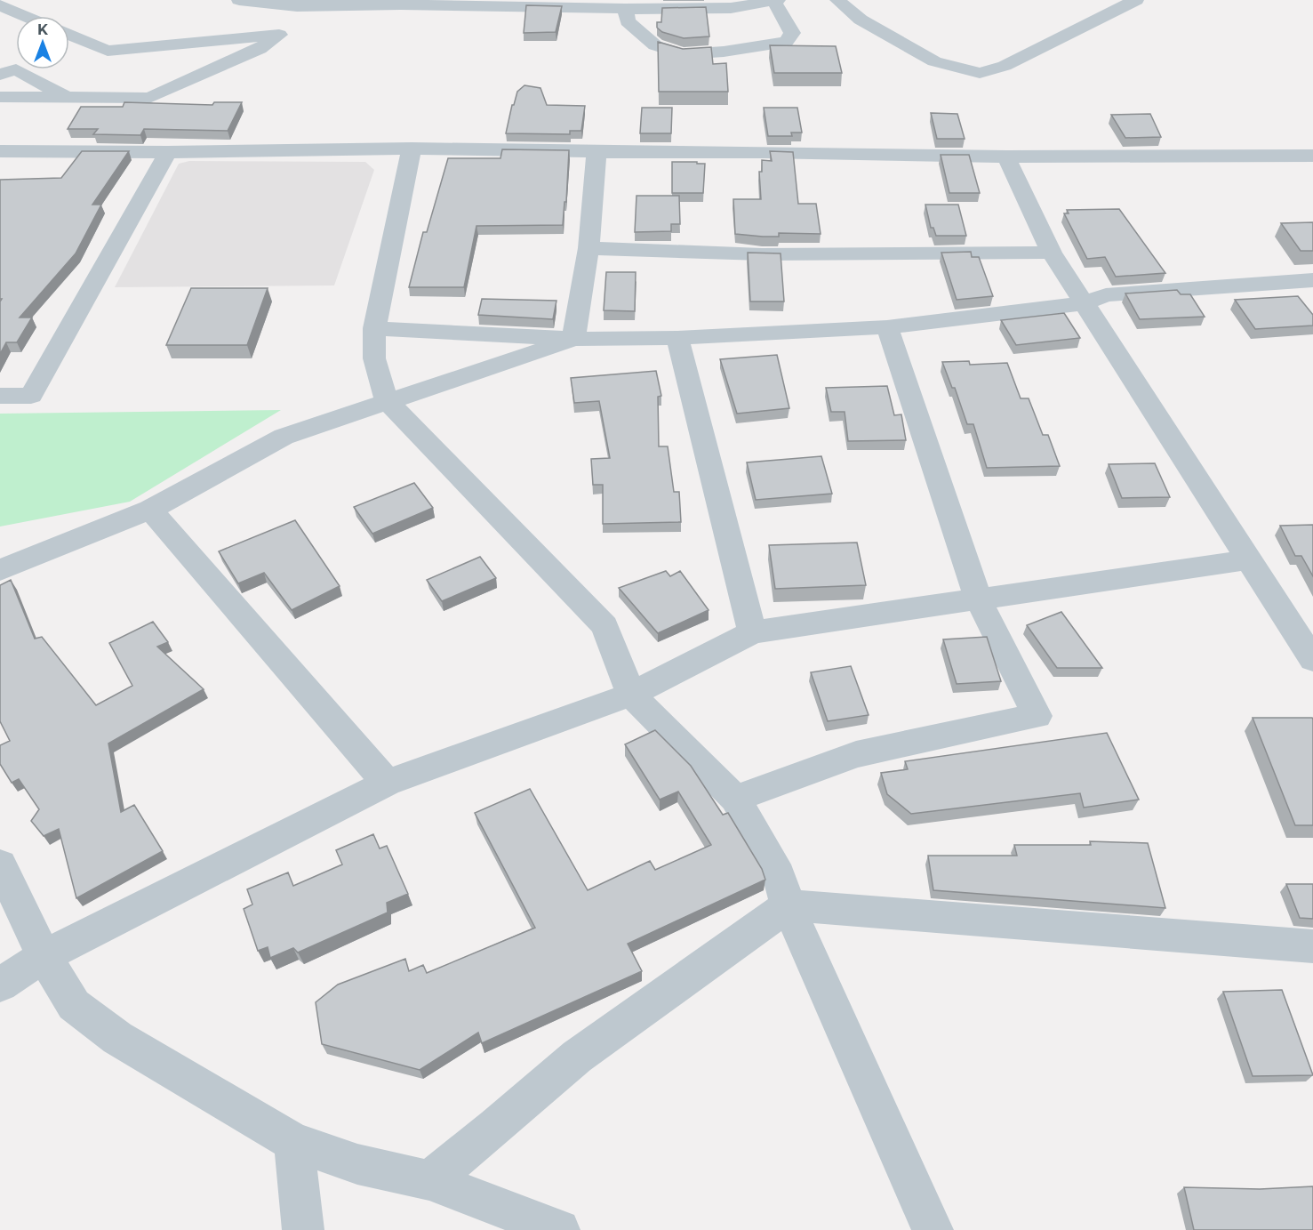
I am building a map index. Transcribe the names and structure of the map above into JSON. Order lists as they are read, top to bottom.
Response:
{
  "north": "top"
}
